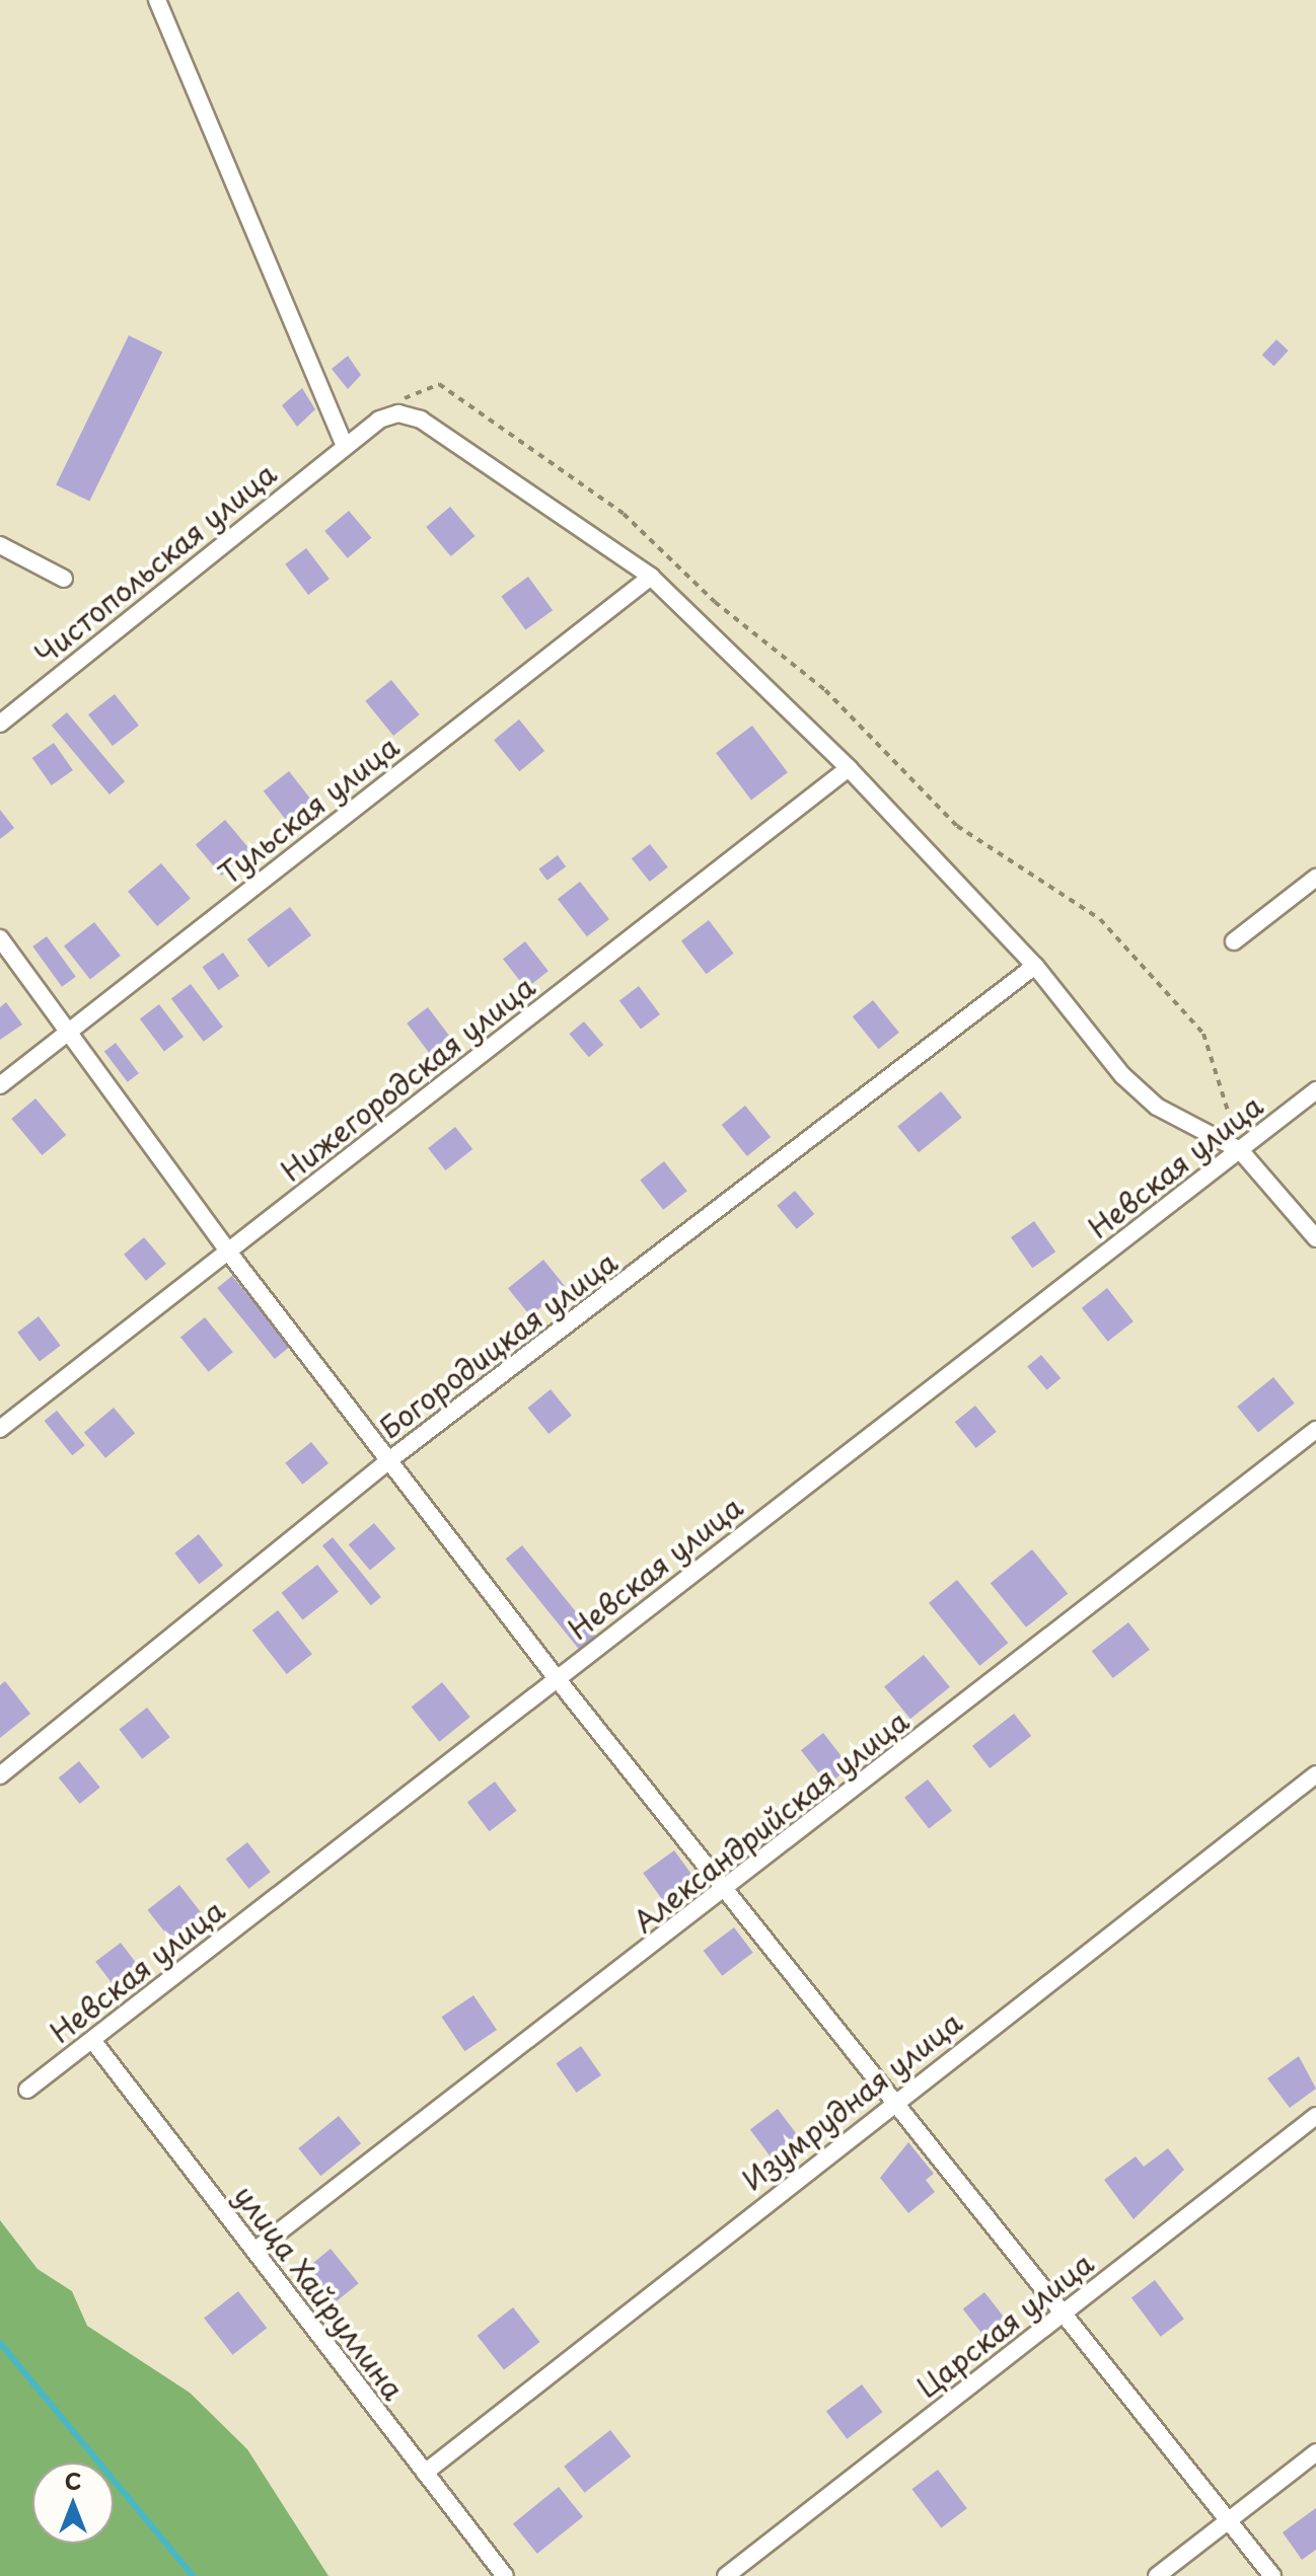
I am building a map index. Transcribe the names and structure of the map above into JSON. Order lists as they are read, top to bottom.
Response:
{
  "streets": {
    "street": [
      "Чистопольская улица",
      "Тульская улица",
      "Нижегородская улица",
      "Невская улица",
      "Богородицкая улица",
      "Александрийская улица",
      "Изумрудная улица",
      "улица Хайруллина",
      "Царская улица"
    ]
  },
  "crossings": [
    ["Невская улица", "улица Хайруллина"],
    ["Александрийская улица", "улица Хайруллина"],
    ["Изумрудная улица", "улица Хайруллина"]
  ],
  "north": "top"
}
